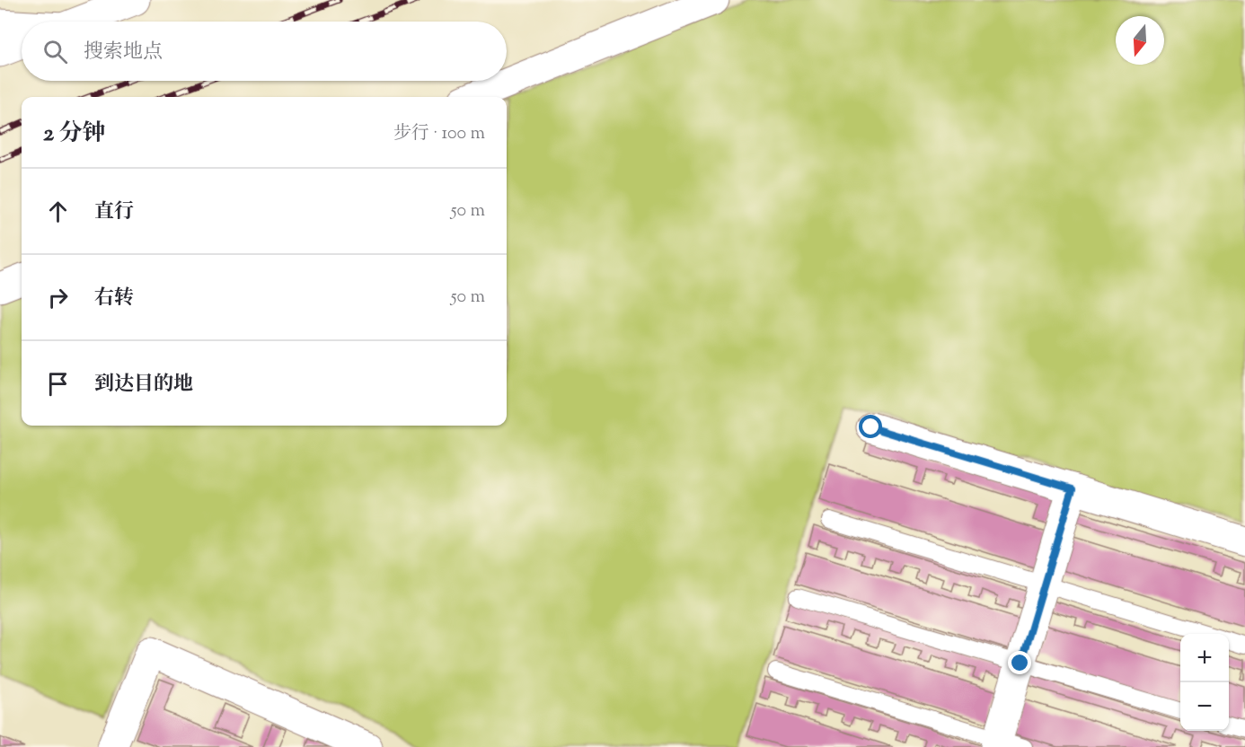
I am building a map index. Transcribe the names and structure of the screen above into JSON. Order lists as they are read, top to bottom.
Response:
{
  "north": "bottom",
  "page": {
    "search": "搜索地点",
    "heading": ["2 分钟", "步行 · 100 m"],
    "list": [
      ["直行", "50 m"],
      ["右转", "50 m"],
      "到达目的地"
    ],
    "map_buttons": ["+", "−"]
  }
}
